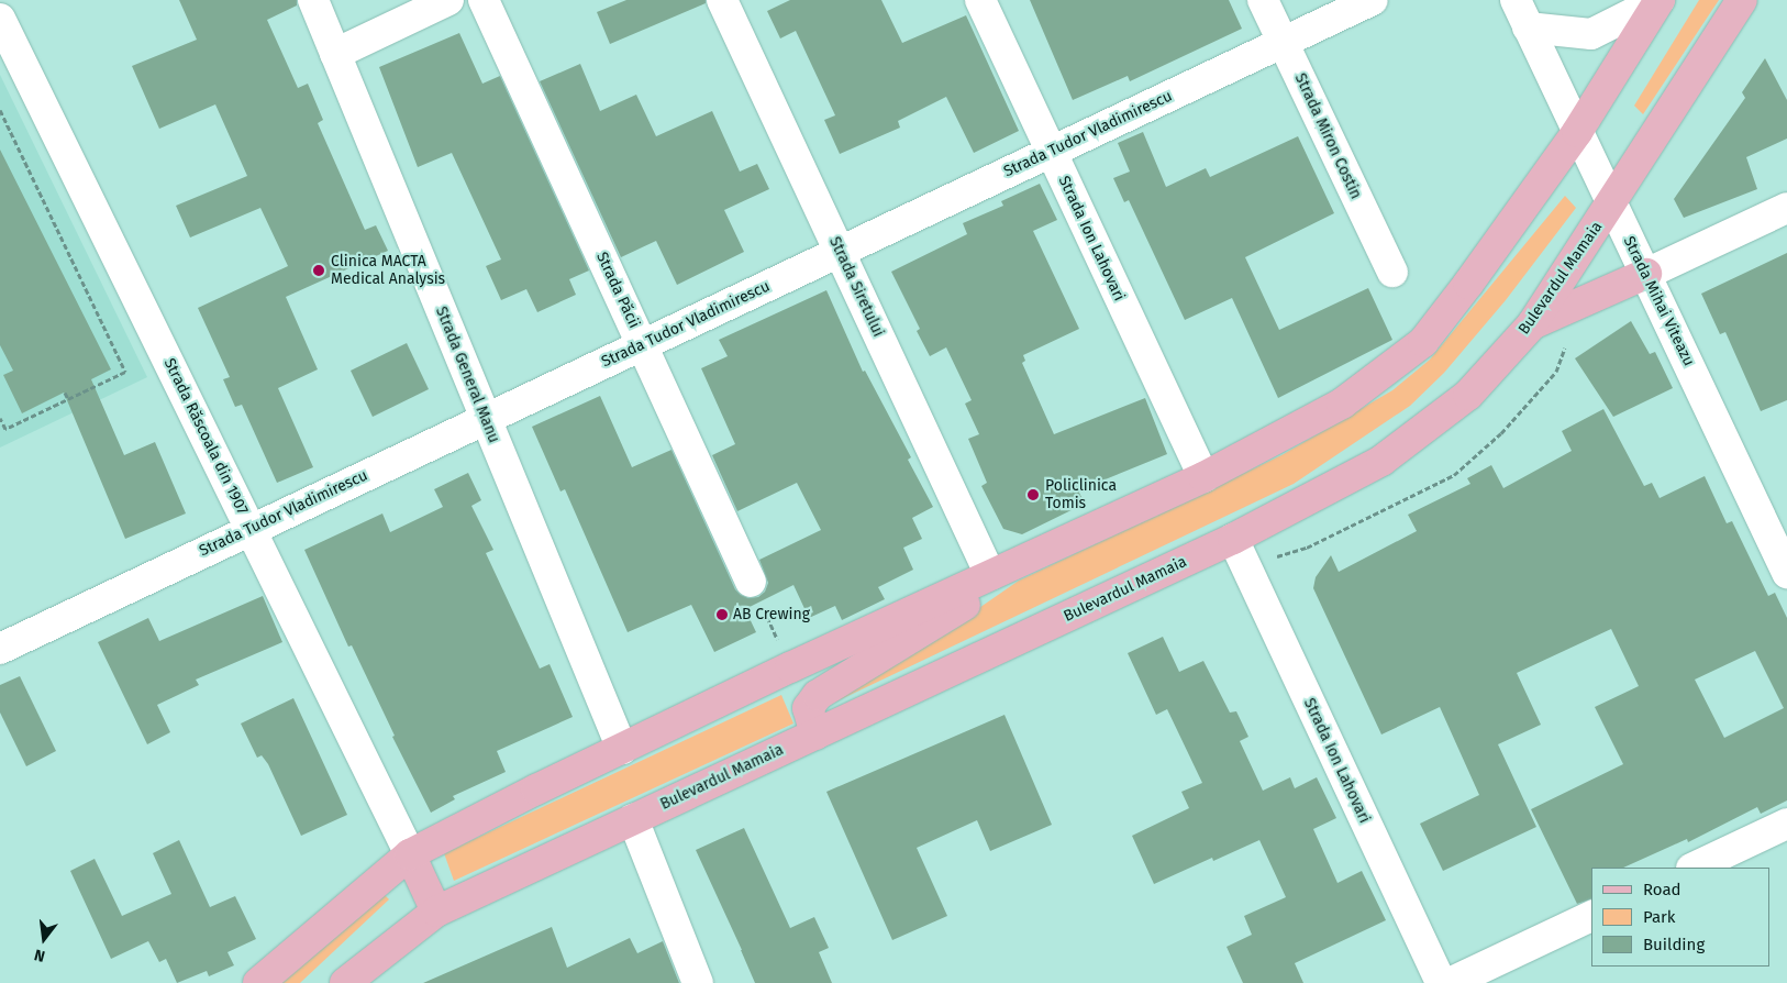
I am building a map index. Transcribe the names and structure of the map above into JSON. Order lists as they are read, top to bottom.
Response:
{
  "streets": {
    "main road": ["Bulevardul Mamaia"],
    "street": [
      "Strada Tudor Vladimirescu",
      "Strada Miron Costin",
      "Strada Ion Lahovari",
      "Strada Siretului",
      "Strada Păcii",
      "Strada Mihai Viteazu",
      "Strada General Manu",
      "Strada Răscoala din 1907"
    ]
  },
  "crossings": [
    ["Strada Tudor Vladimirescu", "Strada Miron Costin"],
    ["Strada Tudor Vladimirescu", "Strada Ion Lahovari"],
    ["Strada Tudor Vladimirescu", "Strada Siretului"],
    ["Strada Tudor Vladimirescu", "Strada Păcii"],
    ["Strada Tudor Vladimirescu", "Strada General Manu"],
    ["Strada Tudor Vladimirescu", "Strada Răscoala din 1907"],
    ["Strada Ion Lahovari", "Bulevardul Mamaia"],
    ["Bulevardul Mamaia", "Strada Mihai Viteazu"]
  ],
  "places": ["Clinica MACTA Medical Analysis", "Policlinica Tomis", "AB Crewing"],
  "legend": ["Road", "Park", "Building"],
  "north": "bottom"
}
